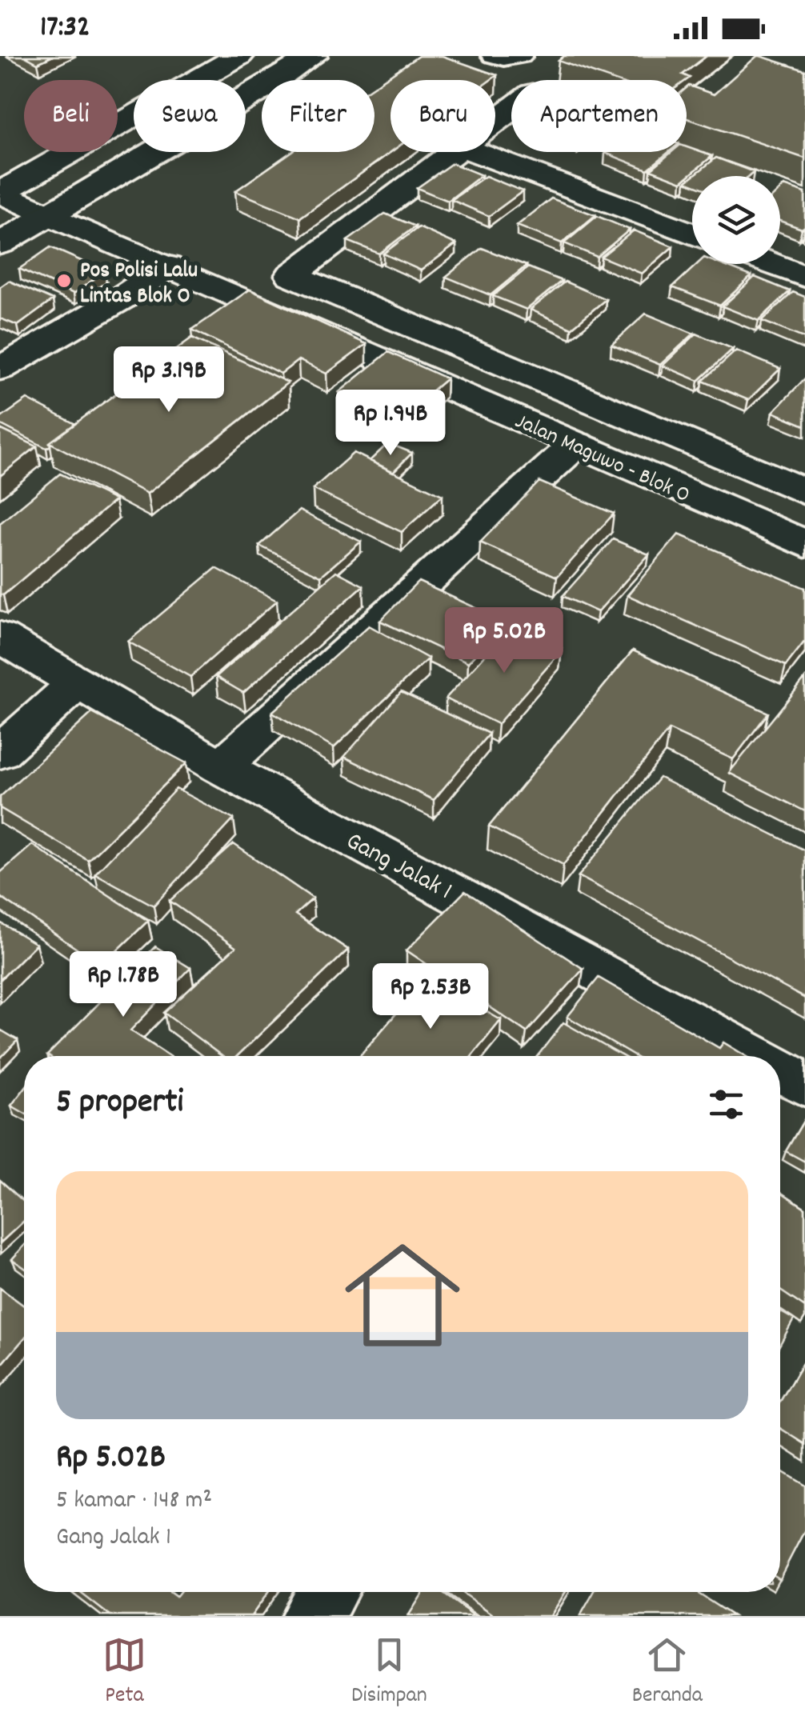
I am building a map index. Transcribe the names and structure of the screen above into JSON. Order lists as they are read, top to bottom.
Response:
{
  "streets": {
    "main road": ["Jalan Maguwo - Blok O", "Gang Jalak 1"]
  },
  "places": ["Pos Polisi Lalu Lintas Blok O"],
  "page": {
    "status": "17:32",
    "chip": [
      "Beli",
      "Sewa",
      "Filter",
      "Baru",
      "Apartemen"
    ],
    "price": [
      "Rp 3.19B",
      "Rp 1.94B",
      "Rp 5.02B",
      "Rp 1.78B",
      "Rp 2.53B"
    ],
    "heading": "5 properti",
    "list": [
      {
        "name": "Rp 5.02B",
        "note": "5 kamar · 148 m² · Gang Jalak 1"
      }
    ],
    "tabs": ["Peta", "Disimpan", "Beranda"]
  }
}
